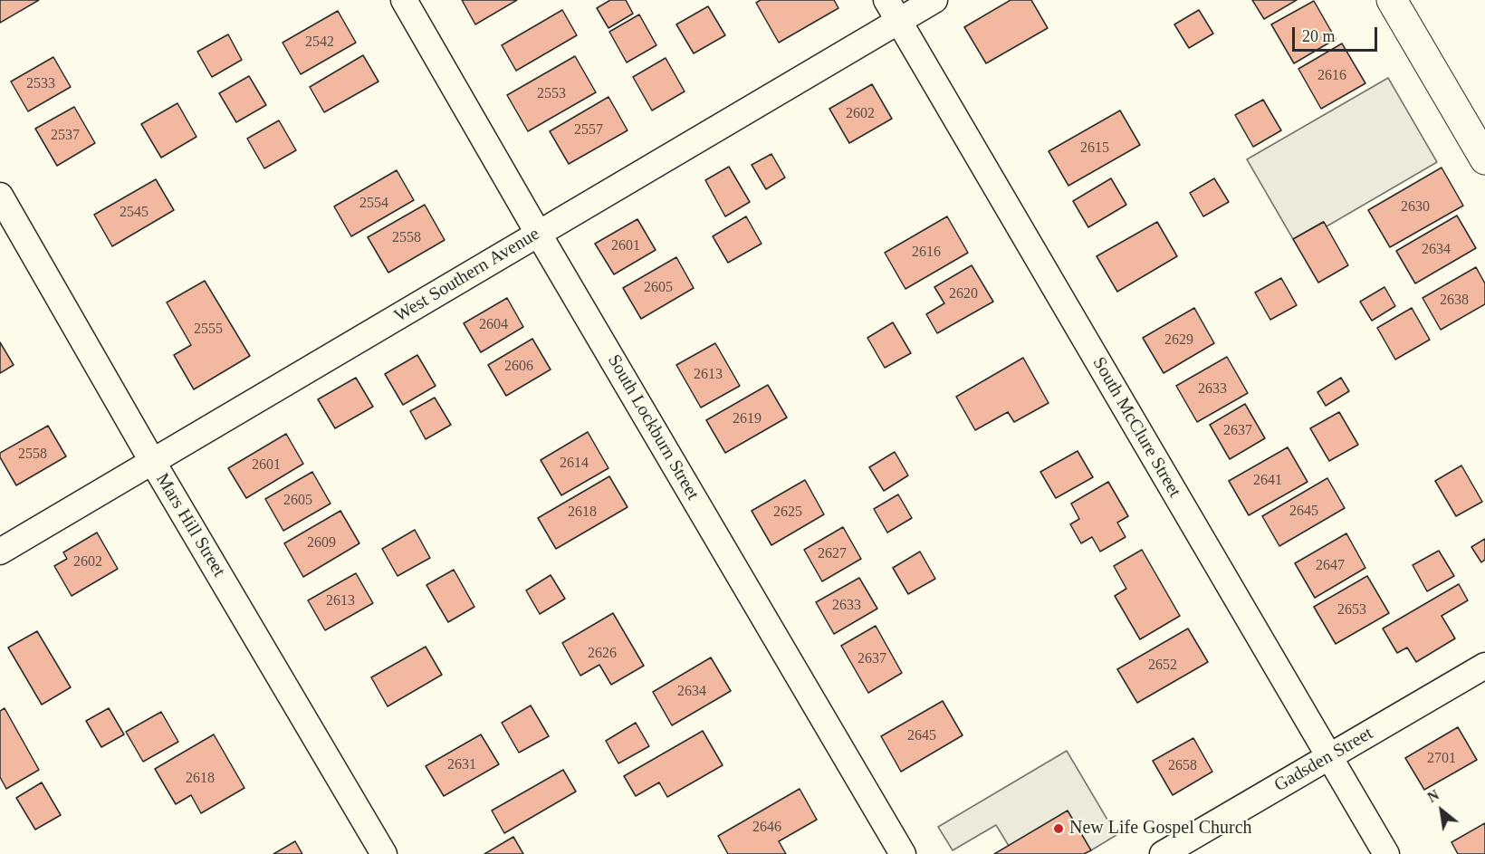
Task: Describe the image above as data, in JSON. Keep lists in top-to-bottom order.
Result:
{
  "streets": {
    "street": [
      "West Southern Avenue",
      "South Lockburn Street",
      "South McClure Street",
      "Mars Hill Street",
      "Gadsden Street"
    ]
  },
  "crossings": [
    ["West Southern Avenue", "South Lockburn Street"],
    ["West Southern Avenue", "South McClure Street"],
    ["West Southern Avenue", "Mars Hill Street"],
    ["South McClure Street", "Gadsden Street"]
  ],
  "places": ["New Life Gospel Church"],
  "house_numbers": [
    "2542",
    "2616",
    "2533",
    "2553",
    "2602",
    "2557",
    "2537",
    "2615",
    "2554",
    "2630",
    "2545",
    "2558",
    "2601",
    "2634",
    "2616",
    "2605",
    "2620",
    "2638",
    "2604",
    "2555",
    "2629",
    "2606",
    "2613",
    "2633",
    "2619",
    "2637",
    "2558",
    "2614",
    "2601",
    "2641",
    "2605",
    "2645",
    "2618",
    "2625",
    "2609",
    "2627",
    "2602",
    "2647",
    "2613",
    "2633",
    "2653",
    "2626",
    "2637",
    "2652",
    "2634",
    "2645",
    "2701",
    "2631",
    "2658",
    "2618",
    "2646"
  ],
  "scale_bar": "20 m",
  "north": "top left"
}
